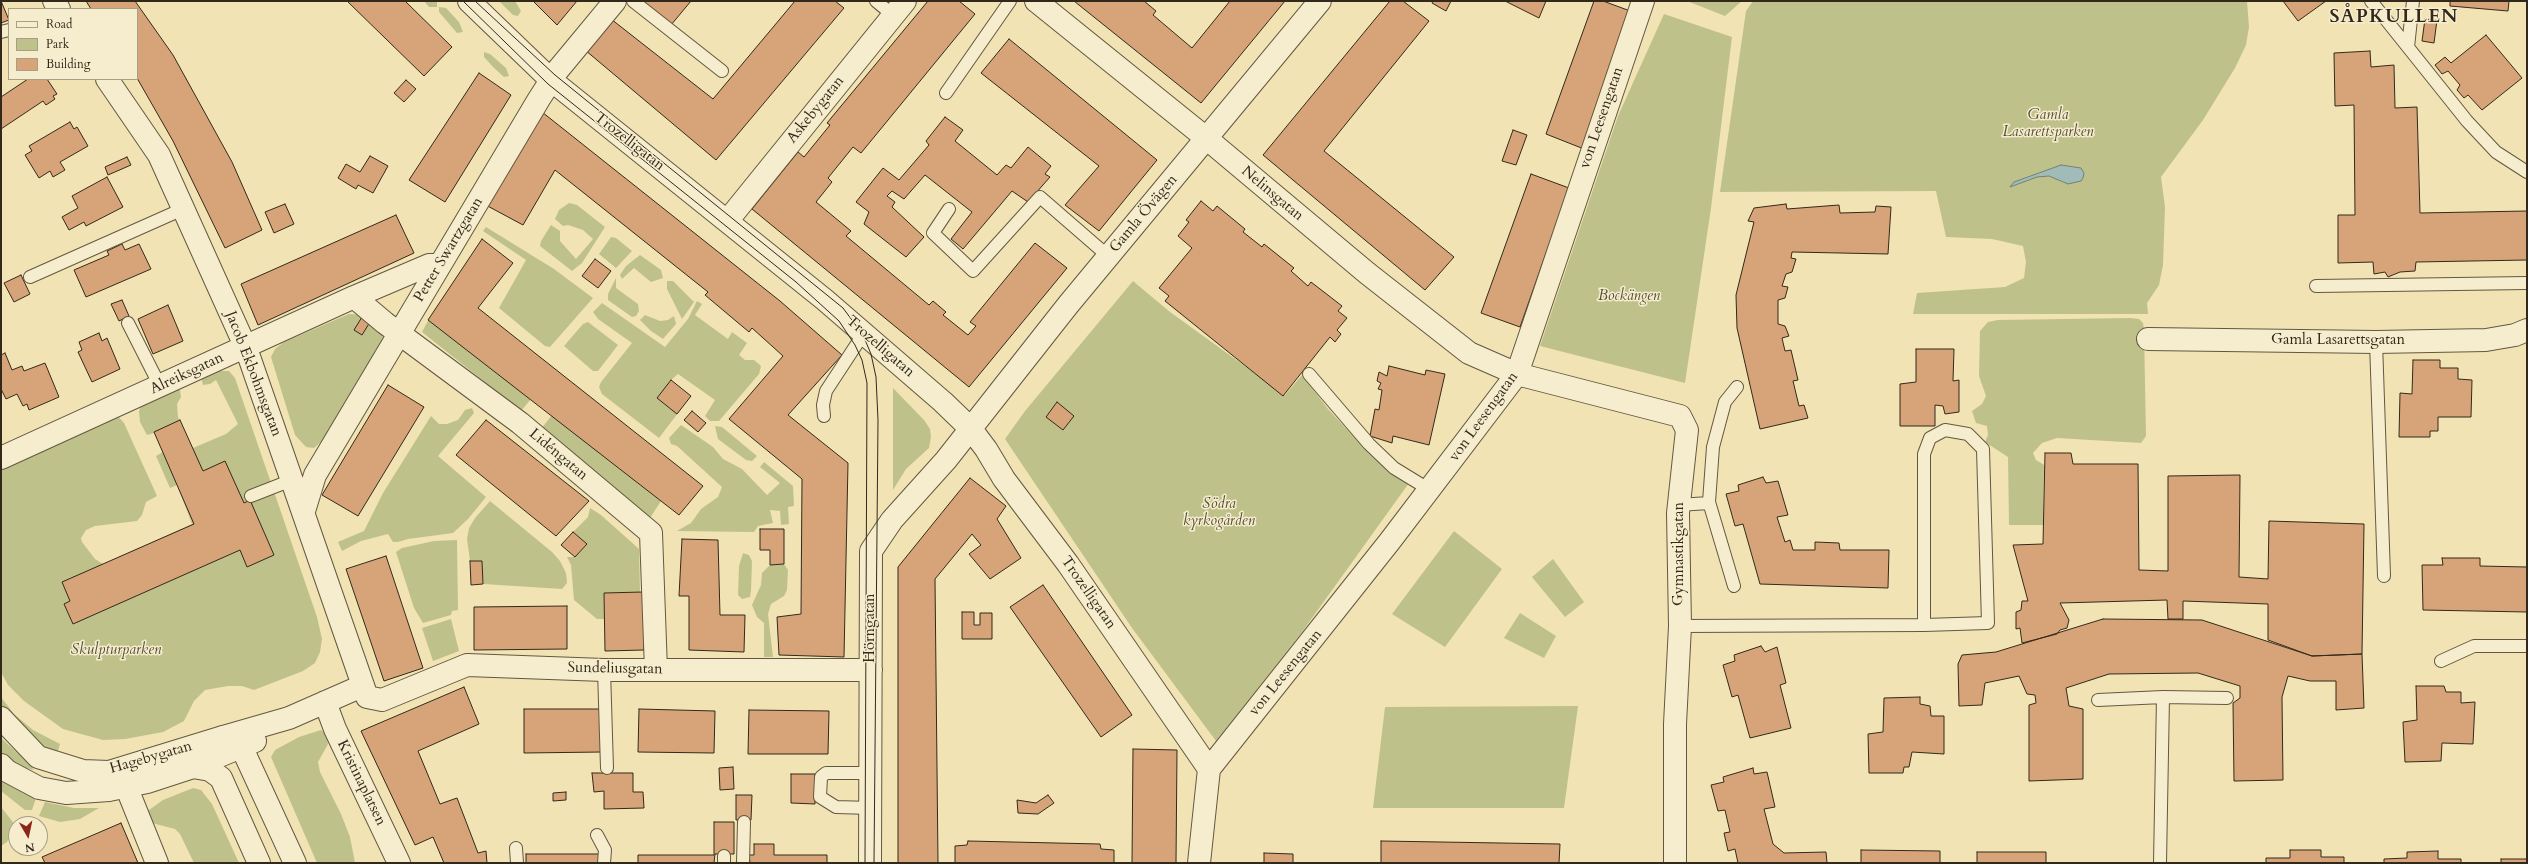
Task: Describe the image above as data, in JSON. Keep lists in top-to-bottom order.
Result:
{
  "streets": {
    "street": [
      "Askebygatan",
      "von Leesengatan",
      "Trozelligatan",
      "Nelinsgatan",
      "Gamla Övägen",
      "Petter Swartzgatan",
      "Gamla Lasarettsgatan",
      "Alreiksgatan",
      "Jacob Ekbohmsgatan",
      "Lidéngatan",
      "Gymnastikgatan",
      "Hörngatan",
      "Sundeliusgatan",
      "Hagebygatan",
      "Kristinaplatsen"
    ]
  },
  "crossings": [
    ["Askebygatan", "Trozelligatan"],
    ["von Leesengatan", "Trozelligatan"],
    ["von Leesengatan", "Nelinsgatan"],
    ["von Leesengatan", "Gymnastikgatan"],
    ["Trozelligatan", "Gamla Övägen"],
    ["Trozelligatan", "Petter Swartzgatan"],
    ["Trozelligatan", "Hörngatan"],
    ["Nelinsgatan", "Gamla Övägen"],
    ["Nelinsgatan", "Gymnastikgatan"],
    ["Gamla Övägen", "Hörngatan"],
    ["Petter Swartzgatan", "Alreiksgatan"],
    ["Petter Swartzgatan", "Jacob Ekbohmsgatan"],
    ["Petter Swartzgatan", "Lidéngatan"],
    ["Alreiksgatan", "Jacob Ekbohmsgatan"],
    ["Alreiksgatan", "Lidéngatan"],
    ["Jacob Ekbohmsgatan", "Sundeliusgatan"],
    ["Lidéngatan", "Sundeliusgatan"],
    ["Hörngatan", "Sundeliusgatan"]
  ],
  "districts": ["SÅPKULLEN"],
  "parks": [
    "Gamla Lasarettsparken",
    "Bockängen",
    "Södra kyrkogården",
    "Skulpturparken"
  ],
  "legend": ["Road", "Park", "Building"],
  "north": "bottom"
}
